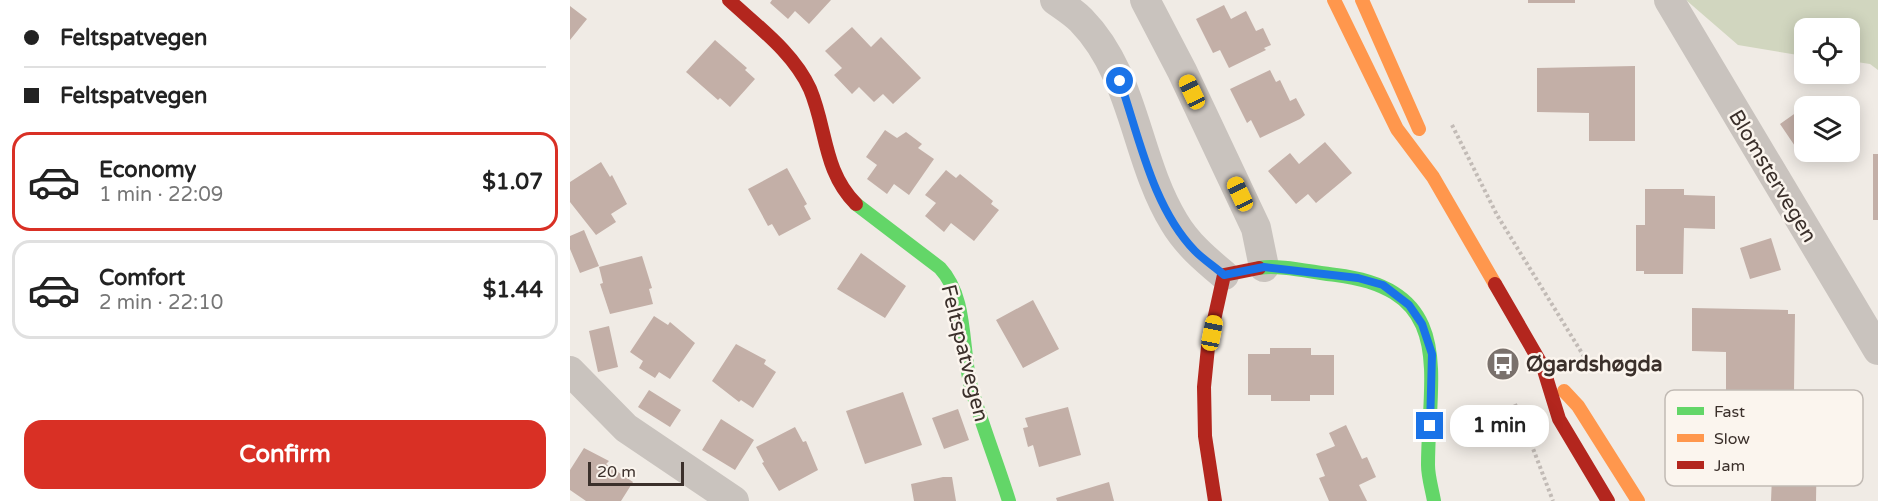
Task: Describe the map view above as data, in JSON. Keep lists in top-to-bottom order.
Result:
{
  "streets": {
    "street": ["Blomstervegen", "Feltspatvegen"]
  },
  "places": {
    "bus stop": ["Øgardshøgda"]
  },
  "legend": ["Fast", "Slow", "Jam"],
  "scale_bar": "20 m",
  "page": {
    "banner": ["Feltspatvegen", "Feltspatvegen"],
    "list": [
      {
        "name": "Economy",
        "note": "1 min · 22:09",
        "value": "$1.07"
      },
      {
        "name": "Comfort",
        "note": "2 min · 22:10",
        "value": "$1.44"
      }
    ],
    "bubble": "1 min",
    "buttons": "Confirm",
    "scale": "20 m"
  }
}
